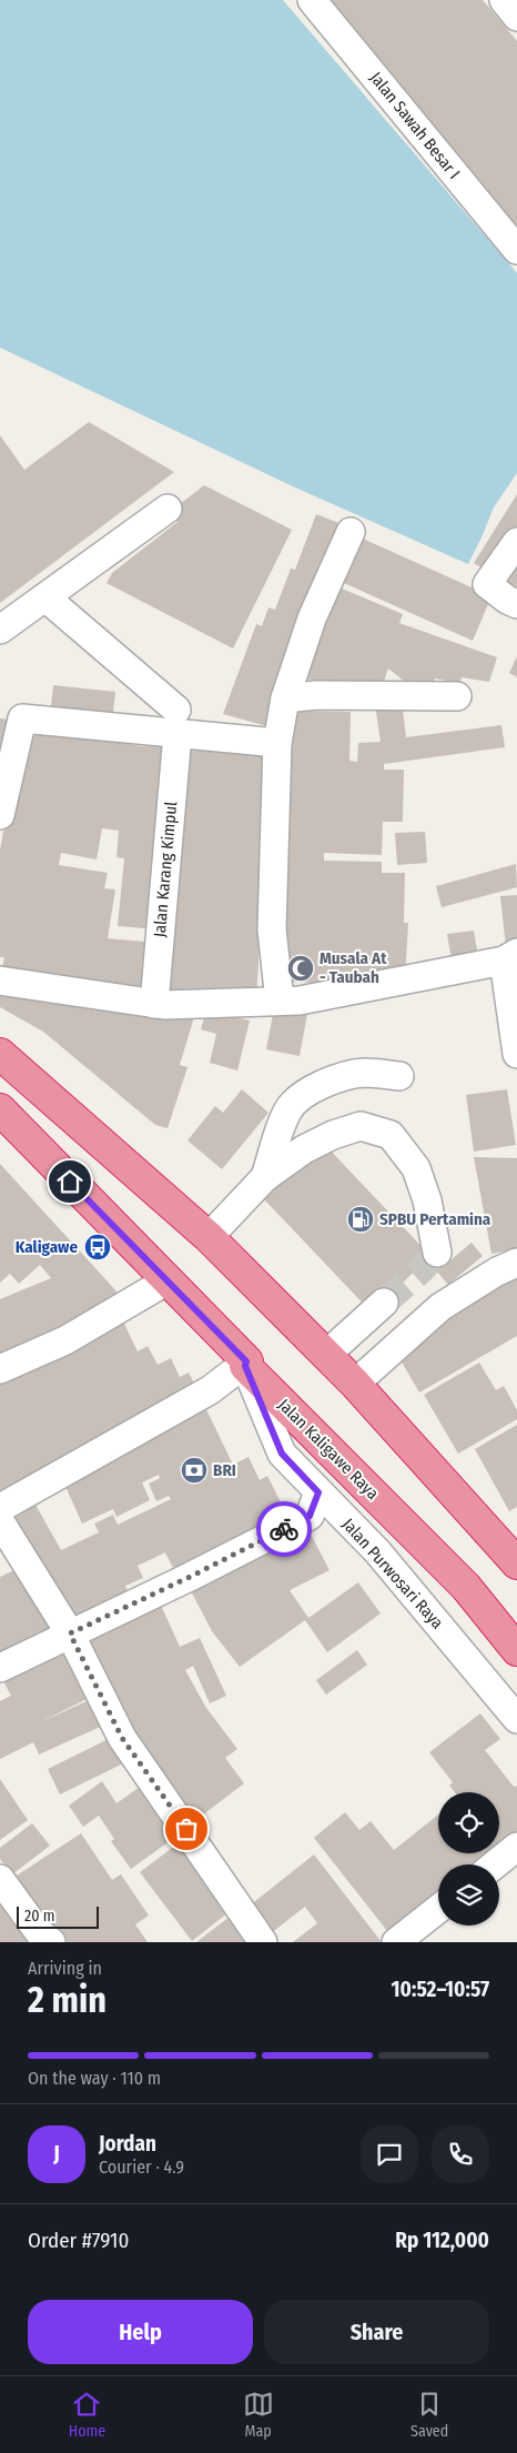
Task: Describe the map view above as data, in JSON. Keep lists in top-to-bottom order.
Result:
{
  "streets": {
    "highway": ["Jalan Kaligawe Raya"],
    "street": ["Jalan Sawah Besar I", "Jalan Karang Kimpul", "Jalan Purwosari Raya"]
  },
  "crossings": [
    ["Jalan Kaligawe Raya", "Jalan Purwosari Raya"]
  ],
  "places": {
    "mosque": ["Musala At - Taubah"],
    "fuel station": ["SPBU Pertamina"],
    "bus stop": ["Kaligawe"],
    "bank": ["BRI"]
  },
  "scale_bar": "20 m",
  "page": {
    "scale": "20 m",
    "heading": ["2 min", "Arriving in", "10:52–10:57"],
    "panel": [
      "Jordan",
      "Courier · 4.9",
      "Order #7910",
      "Rp 112,000"
    ],
    "bar": "On the way · 110 m",
    "round": "J",
    "buttons": ["Help", "Share"],
    "tabs": ["Home", "Map", "Saved"]
  }
}
